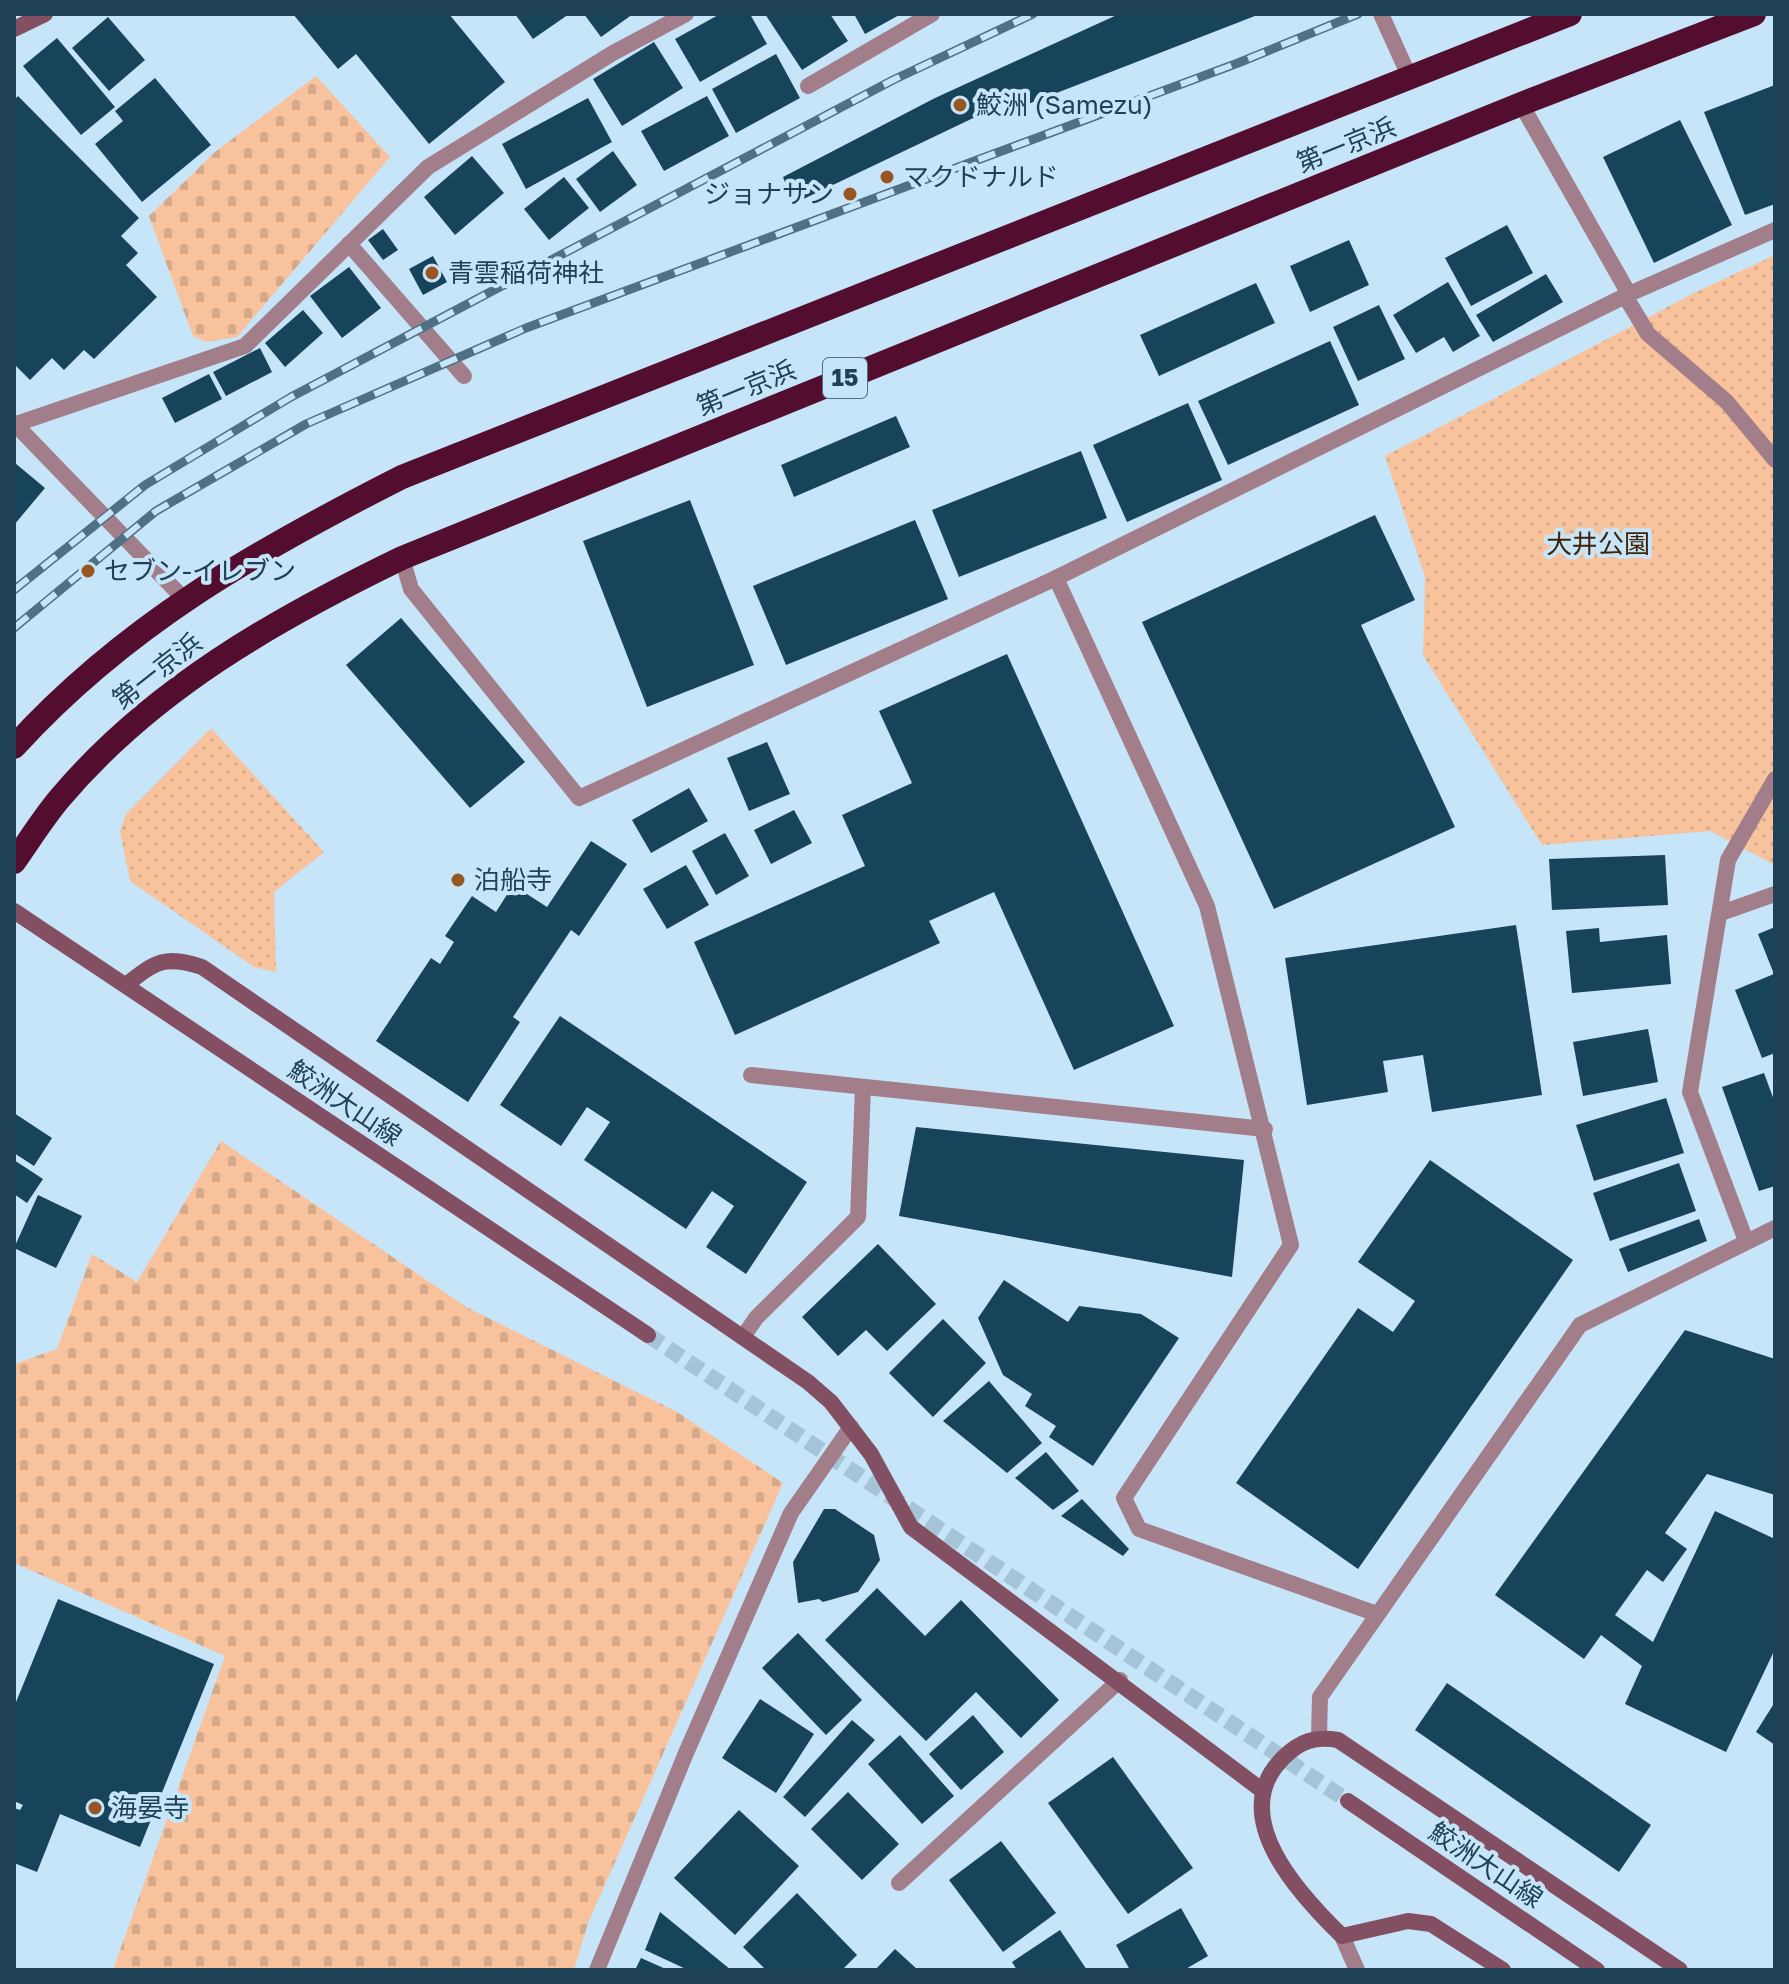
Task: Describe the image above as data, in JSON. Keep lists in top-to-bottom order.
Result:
{
  "streets": {
    "highway": ["第一京浜", "15"],
    "street": ["鮫洲大山線"]
  },
  "parks": ["大井公園"],
  "places": [
    "鮫洲 (Samezu)",
    "マクドナルド",
    "ジョナサン",
    "青雲稲荷神社",
    "セブン-イレブン",
    "泊船寺",
    "海晏寺"
  ]
}
